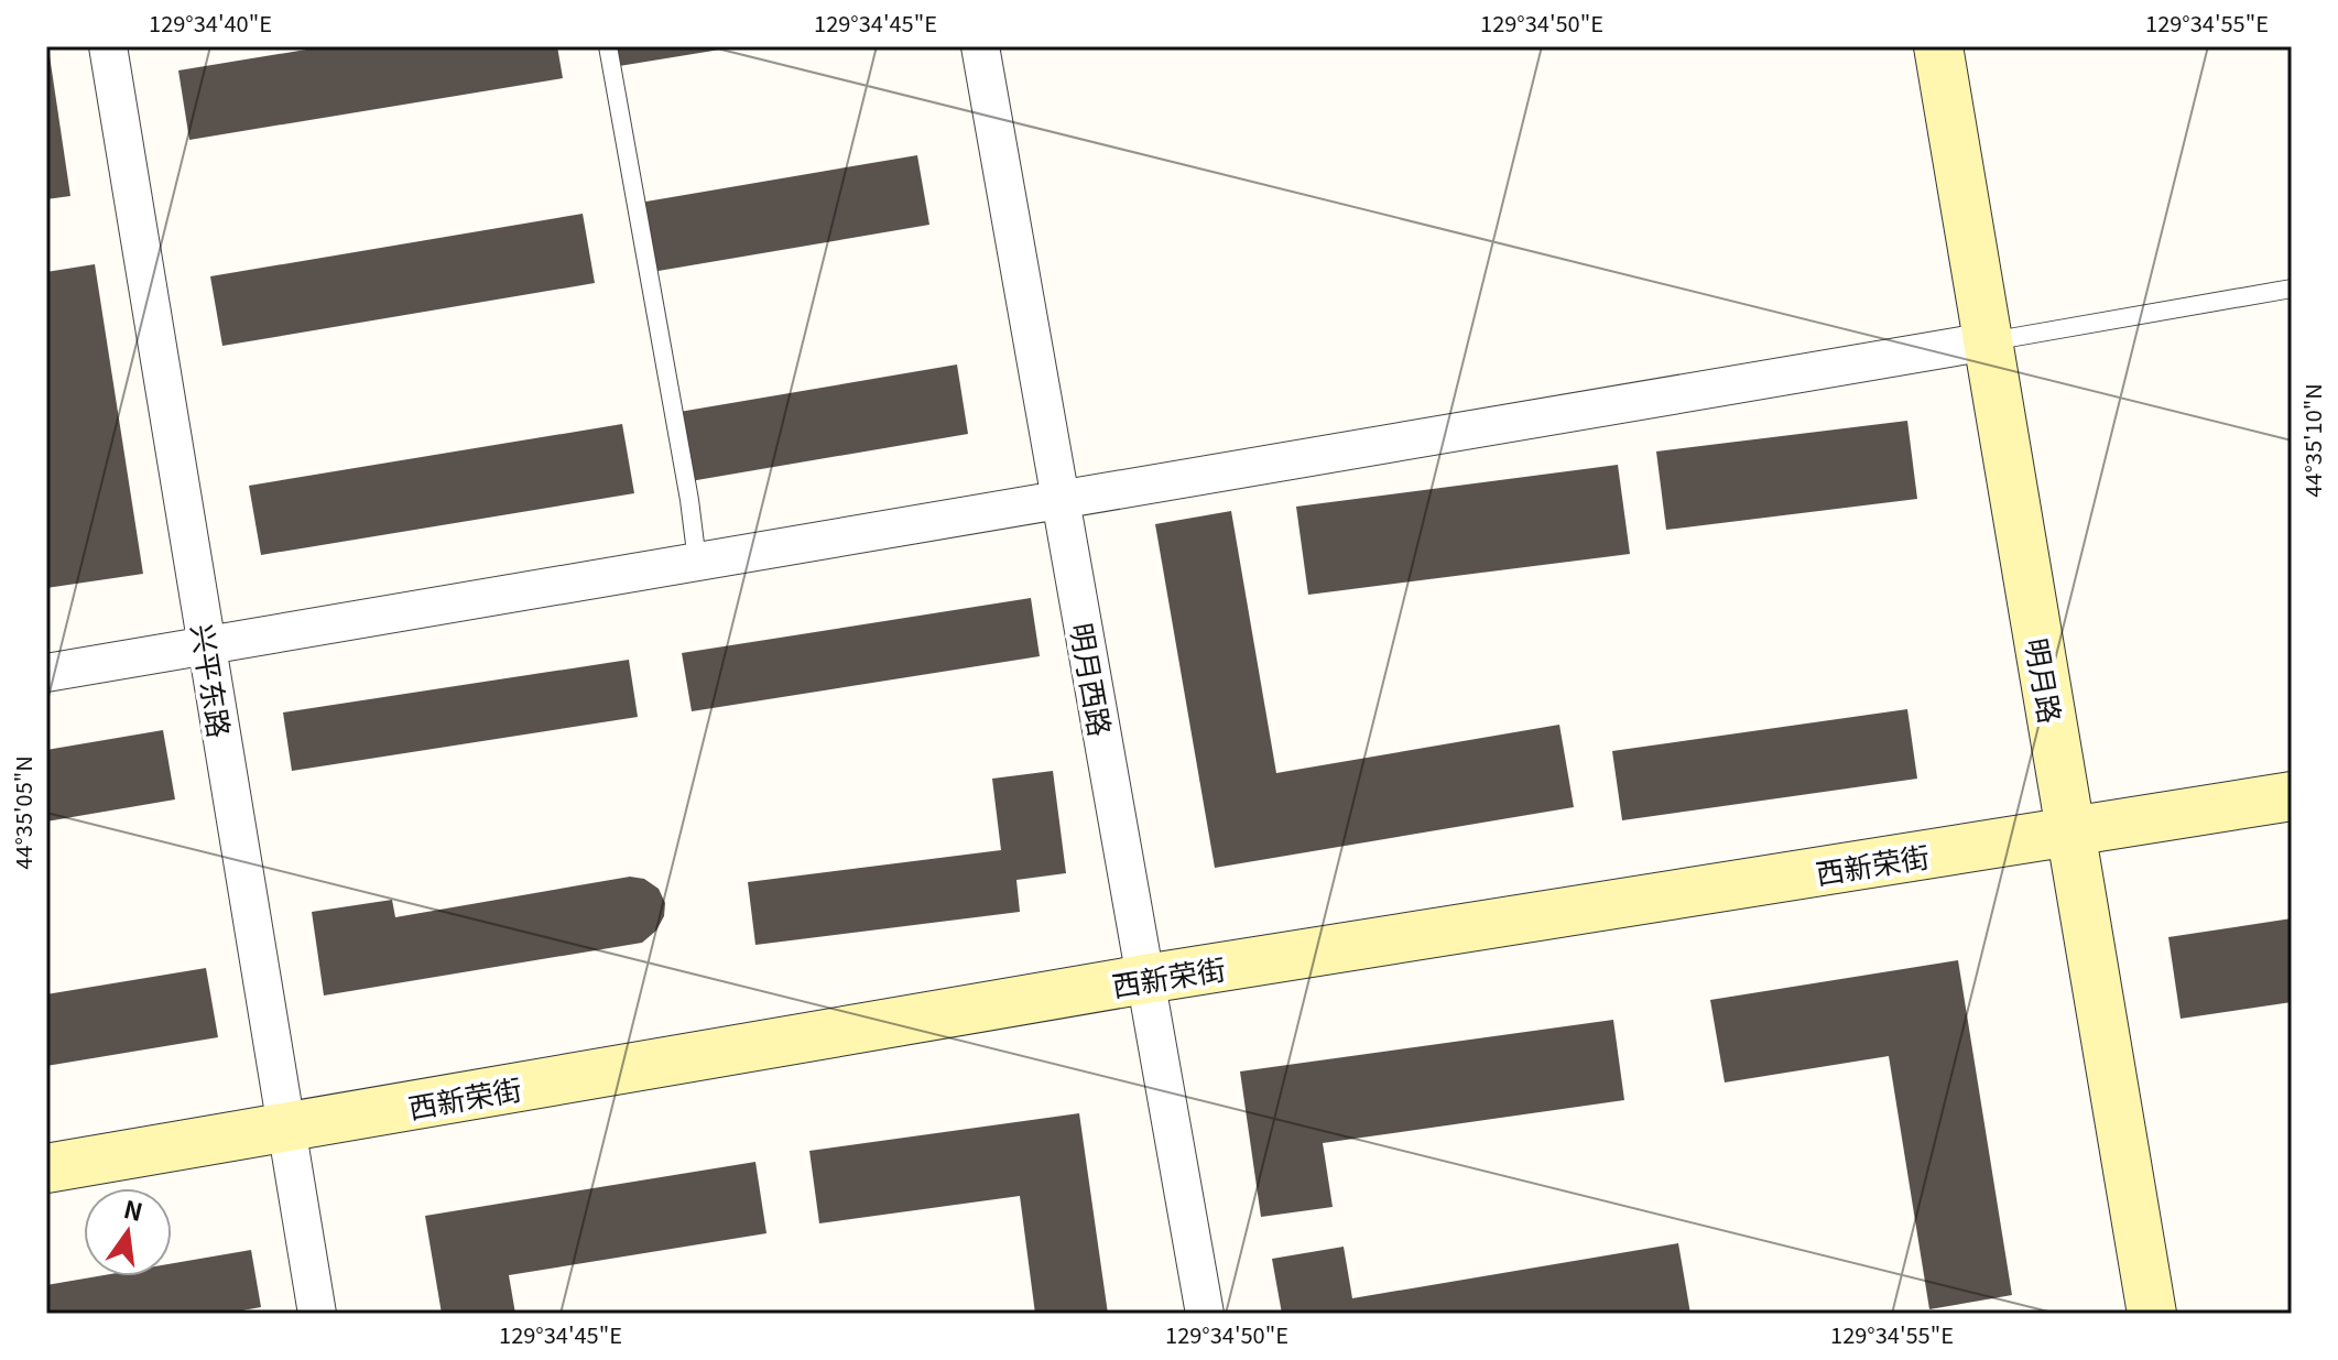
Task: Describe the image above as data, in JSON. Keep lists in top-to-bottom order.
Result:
{
  "streets": {
    "street": [
      "明月西路",
      "兴平东路",
      "明月路",
      "西新荣街"
    ]
  },
  "crossings": [
    ["明月西路", "西新荣街"],
    ["兴平东路", "西新荣街"],
    ["明月路", "西新荣街"]
  ],
  "north": "top",
  "coordinates": [
    "129°34'40\"E",
    "129°34'45\"E",
    "129°34'50\"E",
    "129°34'55\"E",
    "44°35'10\"N",
    "44°35'05\"N"
  ]
}
